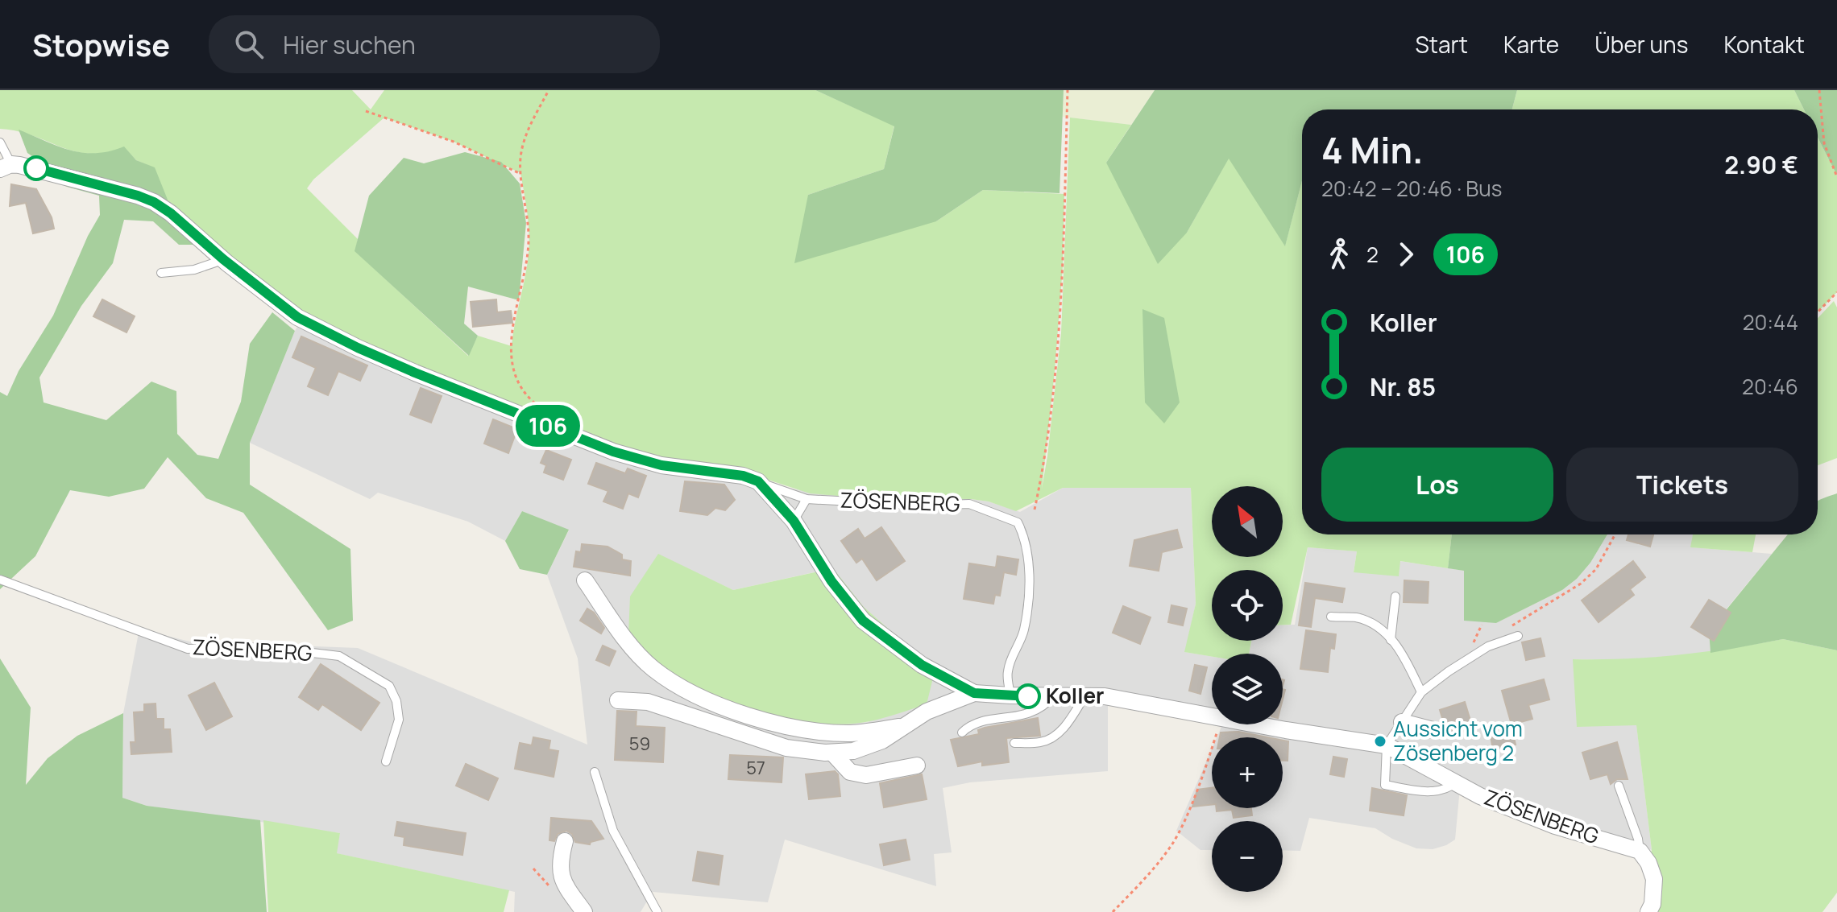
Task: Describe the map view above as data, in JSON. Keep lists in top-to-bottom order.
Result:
{
  "streets": {
    "street": ["ZÖSENBERG"]
  },
  "places": ["Koller", "Aussicht vom Zösenberg 2"],
  "lines": ["bus line 106"],
  "house_numbers": ["59", "57"],
  "north": "top left",
  "page": {
    "header": "Stopwise",
    "search": "Hier suchen",
    "nav": [
      "Start",
      "Karte",
      "Über uns",
      "Kontakt"
    ],
    "on_map": "106",
    "heading": ["4 Min.", "20:42 – 20:46 · Bus", "2.90 €"],
    "legs": ["2", "106"],
    "list": [
      {
        "name": "Koller",
        "value": "20:44"
      },
      {
        "name": "Nr. 85",
        "value": "20:46"
      }
    ],
    "buttons": ["Los", "Tickets"],
    "map_buttons": ["+", "−"]
  }
}
